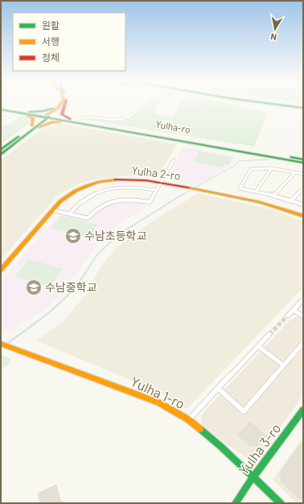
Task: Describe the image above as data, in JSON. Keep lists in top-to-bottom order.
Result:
{
  "streets": {
    "main road": [
      "Yulha-ro",
      "Yulha 2-ro",
      "Yulha 1-ro",
      "Yulha 3-ro"
    ]
  },
  "crossings": [
    ["Yulha 1-ro", "Yulha 3-ro"]
  ],
  "places": {
    "school or university": ["수남초등학교", "수남중학교"]
  },
  "legend": ["원활", "서행", "정체"],
  "north": "bottom"
}
